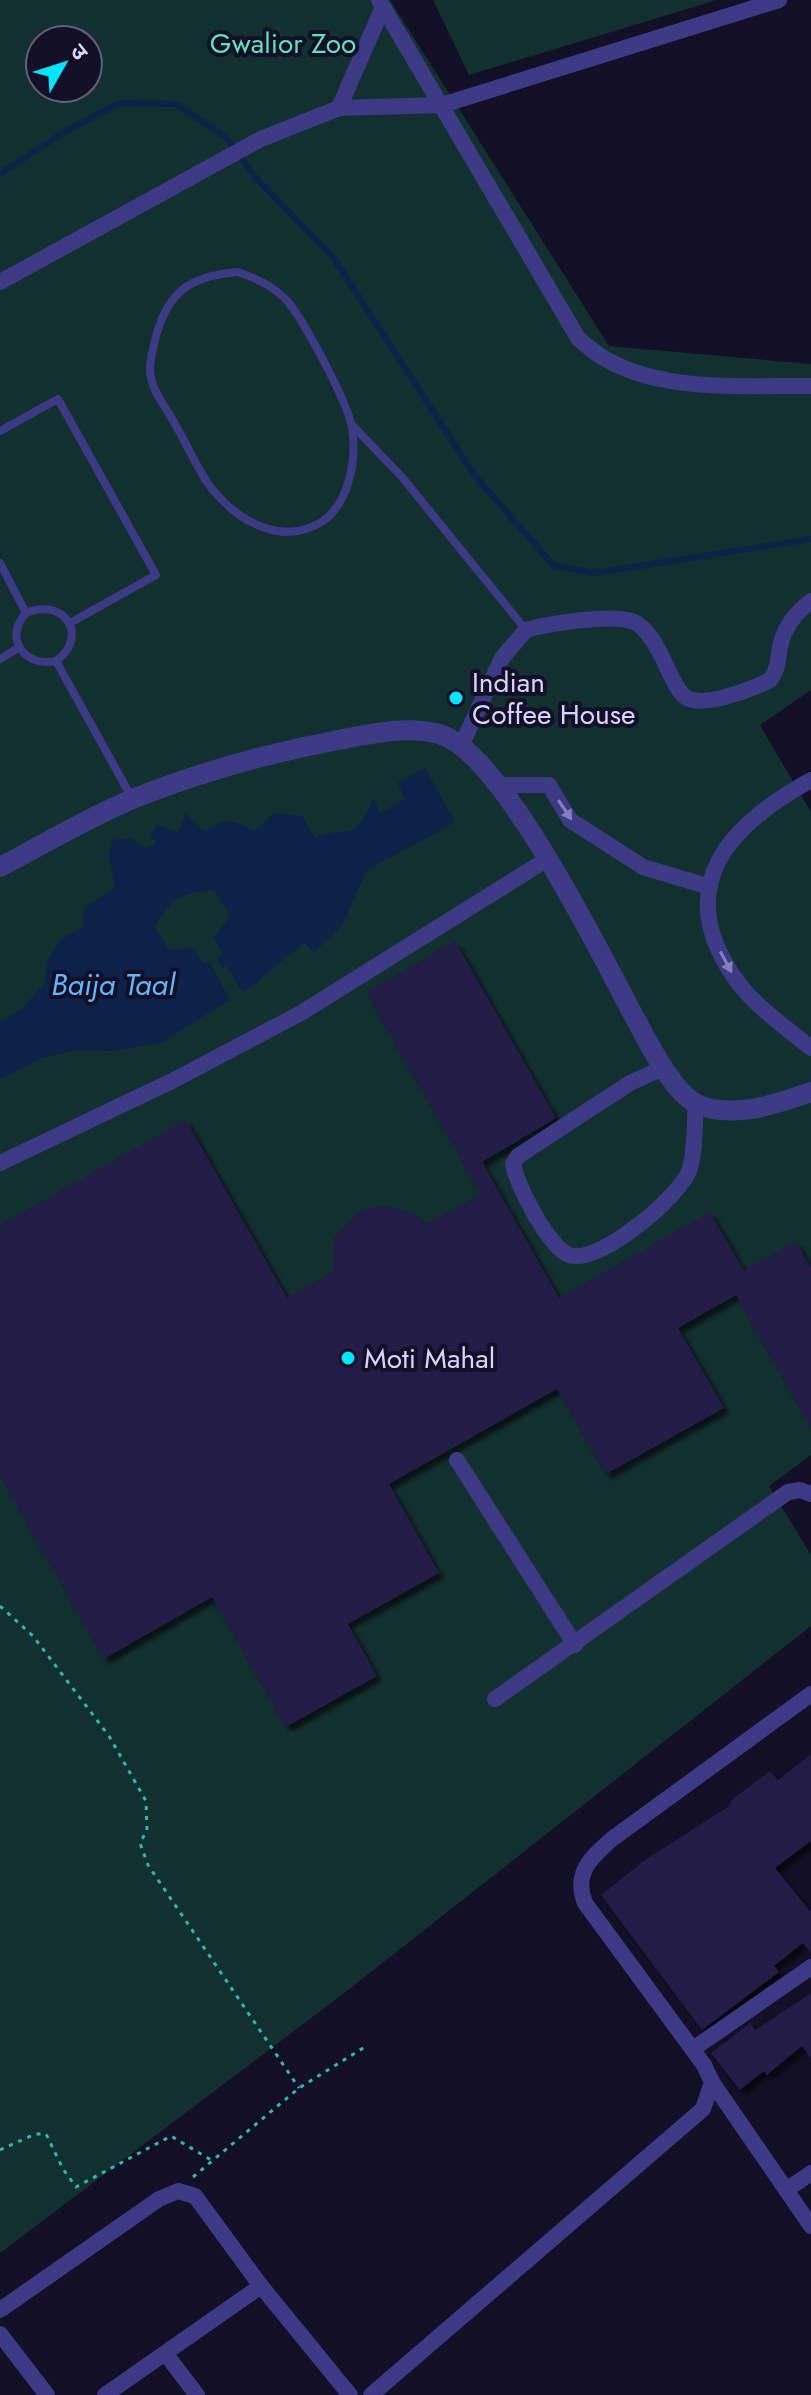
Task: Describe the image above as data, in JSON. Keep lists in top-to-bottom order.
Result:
{
  "water": ["Baija Taal"],
  "parks": ["Gwalior Zoo"],
  "places": ["Indian Coffee House", "Moti Mahal"],
  "north": "top right"
}
